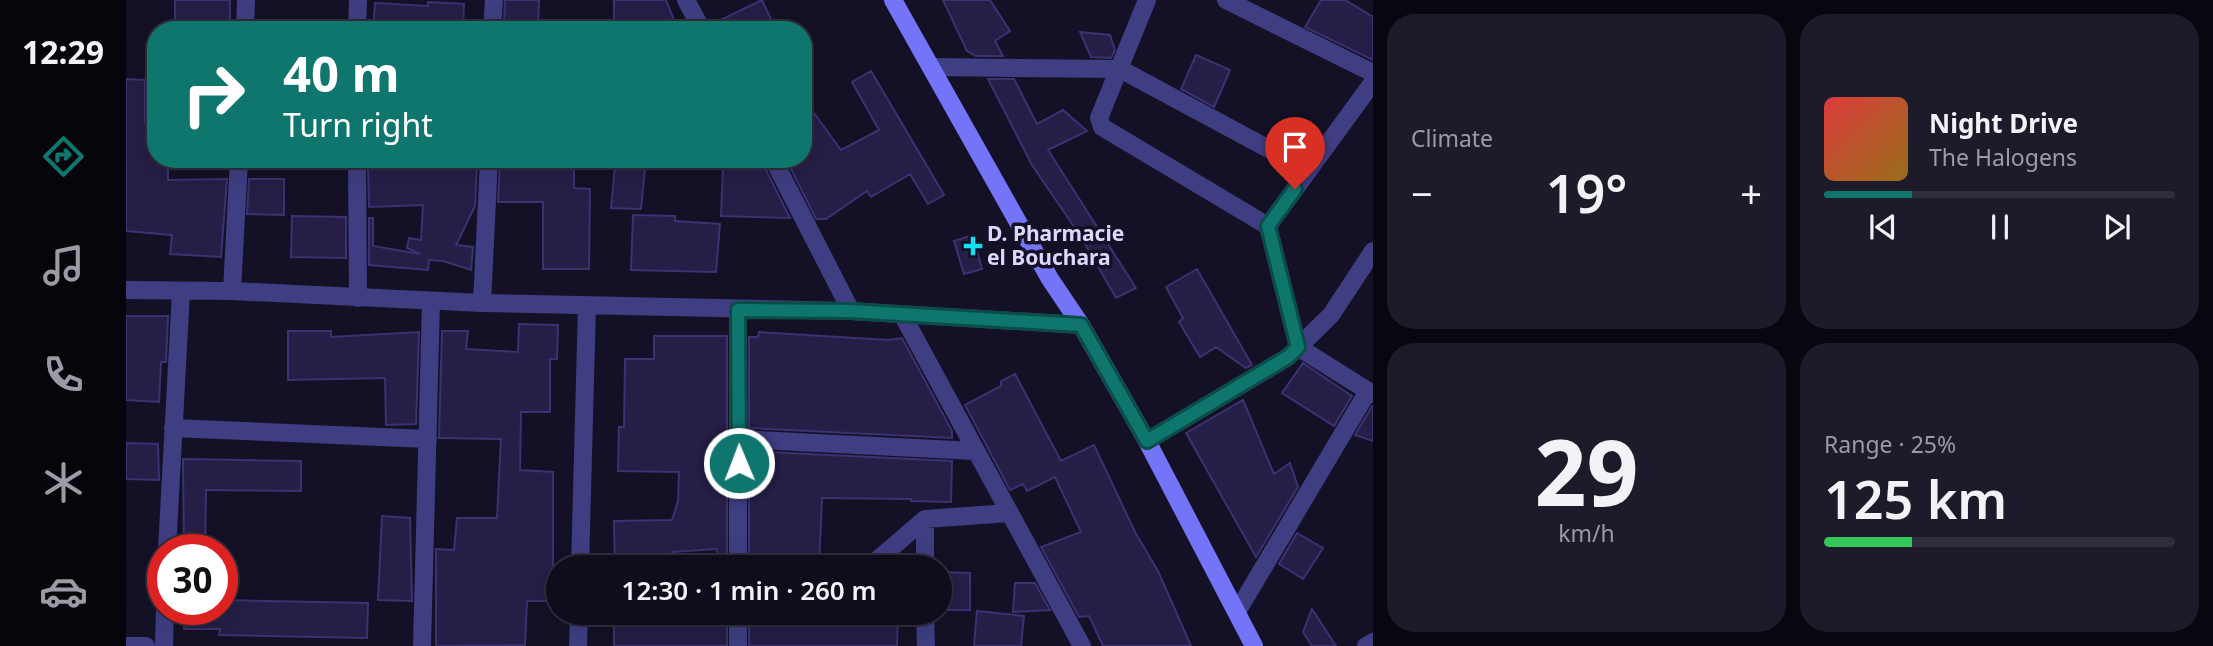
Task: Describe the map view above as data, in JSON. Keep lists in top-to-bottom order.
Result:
{
  "places": {
    "health": ["D. Pharmacie el Bouchara"]
  },
  "page": {
    "tabs": "12:29",
    "tile": [
      "Climate",
      ["29", "km/h"],
      ["Range · 25%", "125 km"]
    ],
    "turn": ["40 m", "Turn right"],
    "song": ["Night Drive", "The Halogens"],
    "heat": ["−", "19°", "+"],
    "limit": "30",
    "trip": "12:30 · 1 min · 260 m"
  }
}
